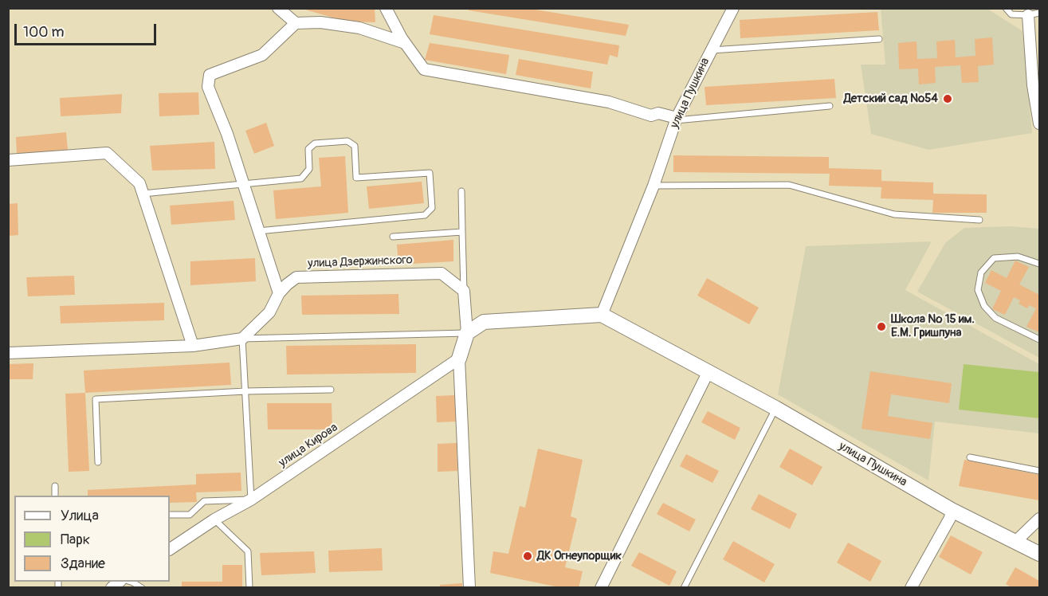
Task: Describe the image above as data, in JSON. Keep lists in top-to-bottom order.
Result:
{
  "streets": {
    "street": ["улица Пушкина", "улица Дзержинского", "улица Кирова"]
  },
  "places": ["Детский сад №54", "Школа № 15 им. Е.М. Гришпуна", "ДК Огнеупорщик"],
  "legend": ["Улица", "Парк", "Здание"],
  "scale_bar": "100 m"
}
